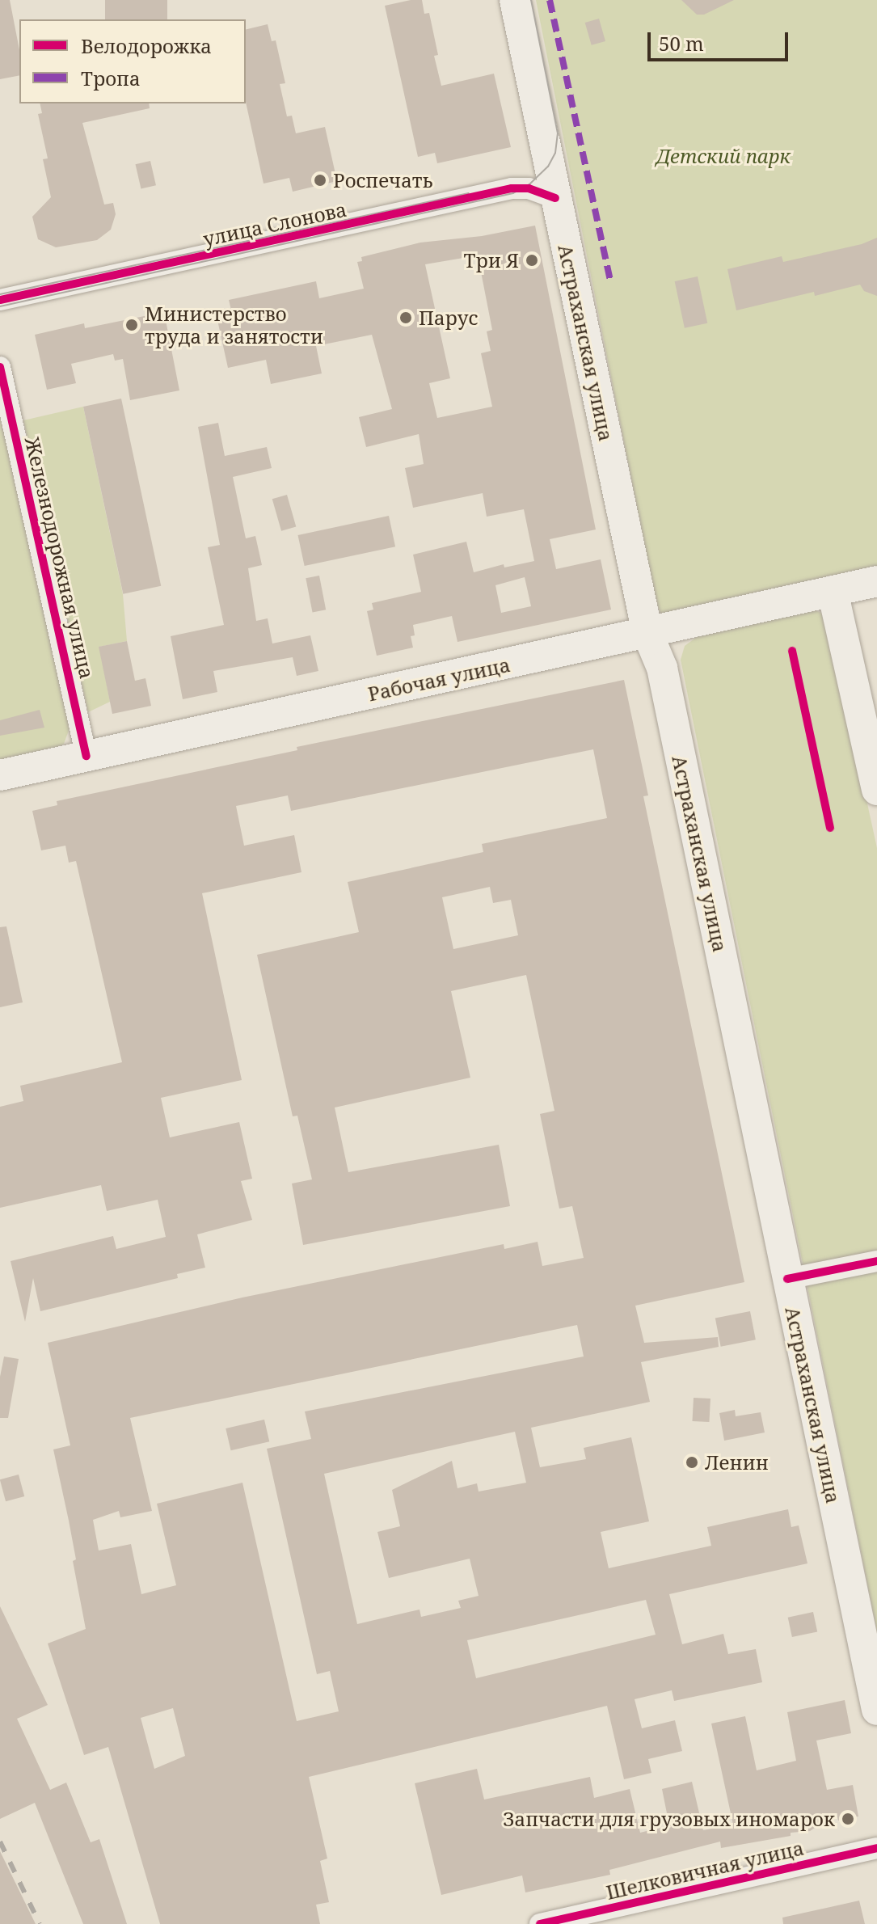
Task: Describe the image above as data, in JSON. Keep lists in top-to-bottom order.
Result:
{
  "streets": {
    "main road": ["Астраханская улица", "Рабочая улица"],
    "street": ["улица Слонова", "Железнодорожная улица", "Шелковичная улица"]
  },
  "crossings": [
    ["улица Слонова", "Астраханская улица"],
    ["Астраханская улица", "Рабочая улица"],
    ["Железнодорожная улица", "Рабочая улица"]
  ],
  "parks": ["Детский парк"],
  "places": [
    "Роспечать",
    "Три Я",
    "Парус",
    "Министерство труда и занятости",
    "Ленин",
    "Запчасти для грузовых иномарок"
  ],
  "legend": ["Велодорожка", "Тропа"],
  "scale_bar": "50 m"
}
